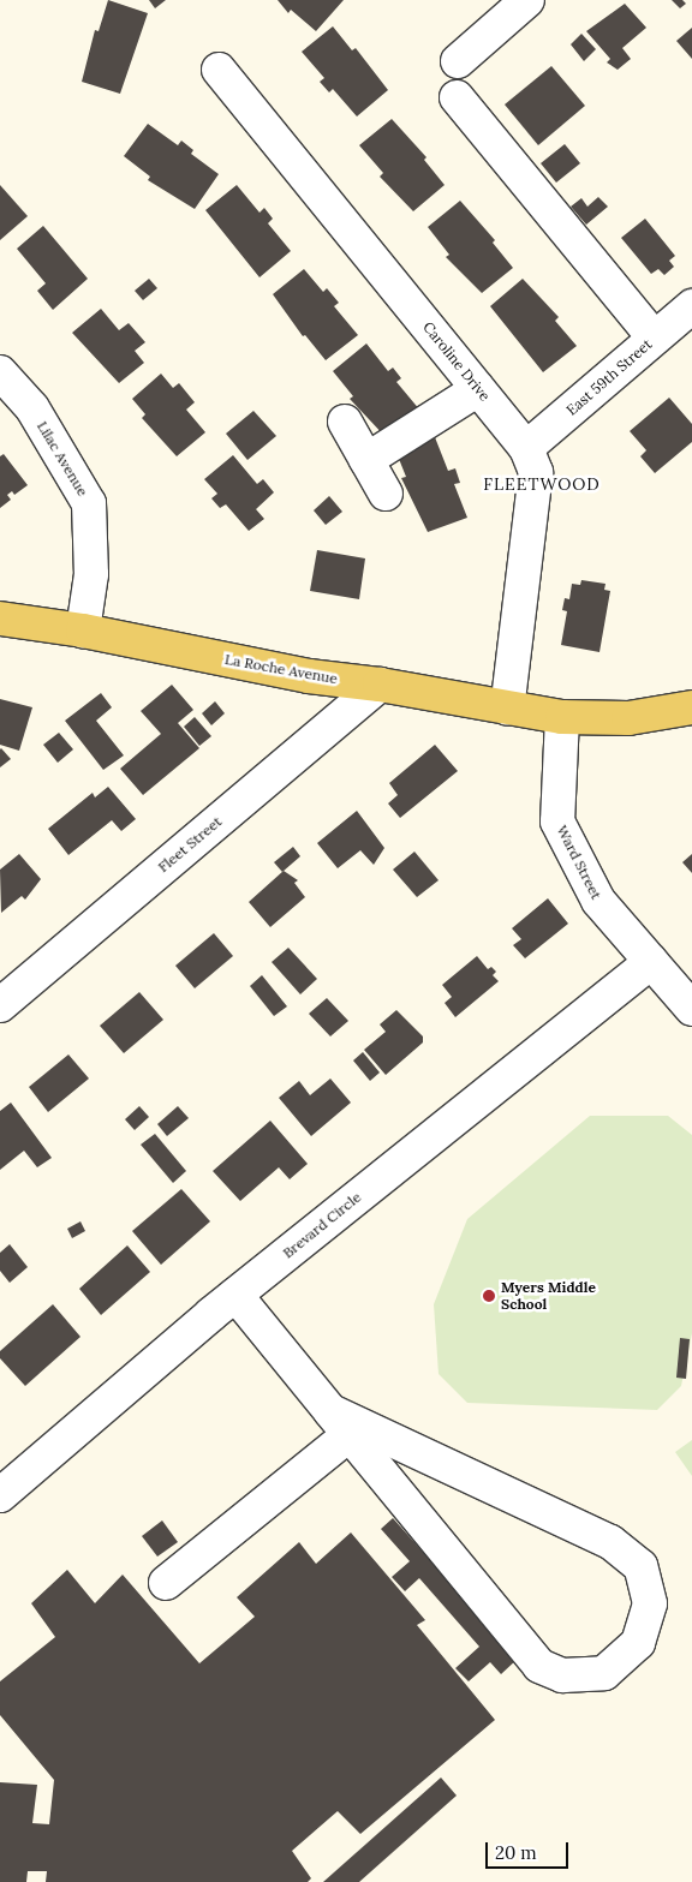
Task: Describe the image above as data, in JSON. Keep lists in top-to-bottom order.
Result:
{
  "streets": {
    "main road": ["La Roche Avenue"],
    "street": [
      "Caroline Drive",
      "East 59th Street",
      "Lilac Avenue",
      "Fleet Street",
      "Ward Street",
      "Brevard Circle"
    ]
  },
  "crossings": [
    ["Caroline Drive", "East 59th Street"],
    ["Caroline Drive", "La Roche Avenue"],
    ["Lilac Avenue", "La Roche Avenue"],
    ["La Roche Avenue", "Fleet Street"],
    ["La Roche Avenue", "Ward Street"],
    ["Ward Street", "Brevard Circle"]
  ],
  "districts": ["FLEETWOOD"],
  "places": ["Myers Middle School"],
  "scale_bar": "20 m"
}
